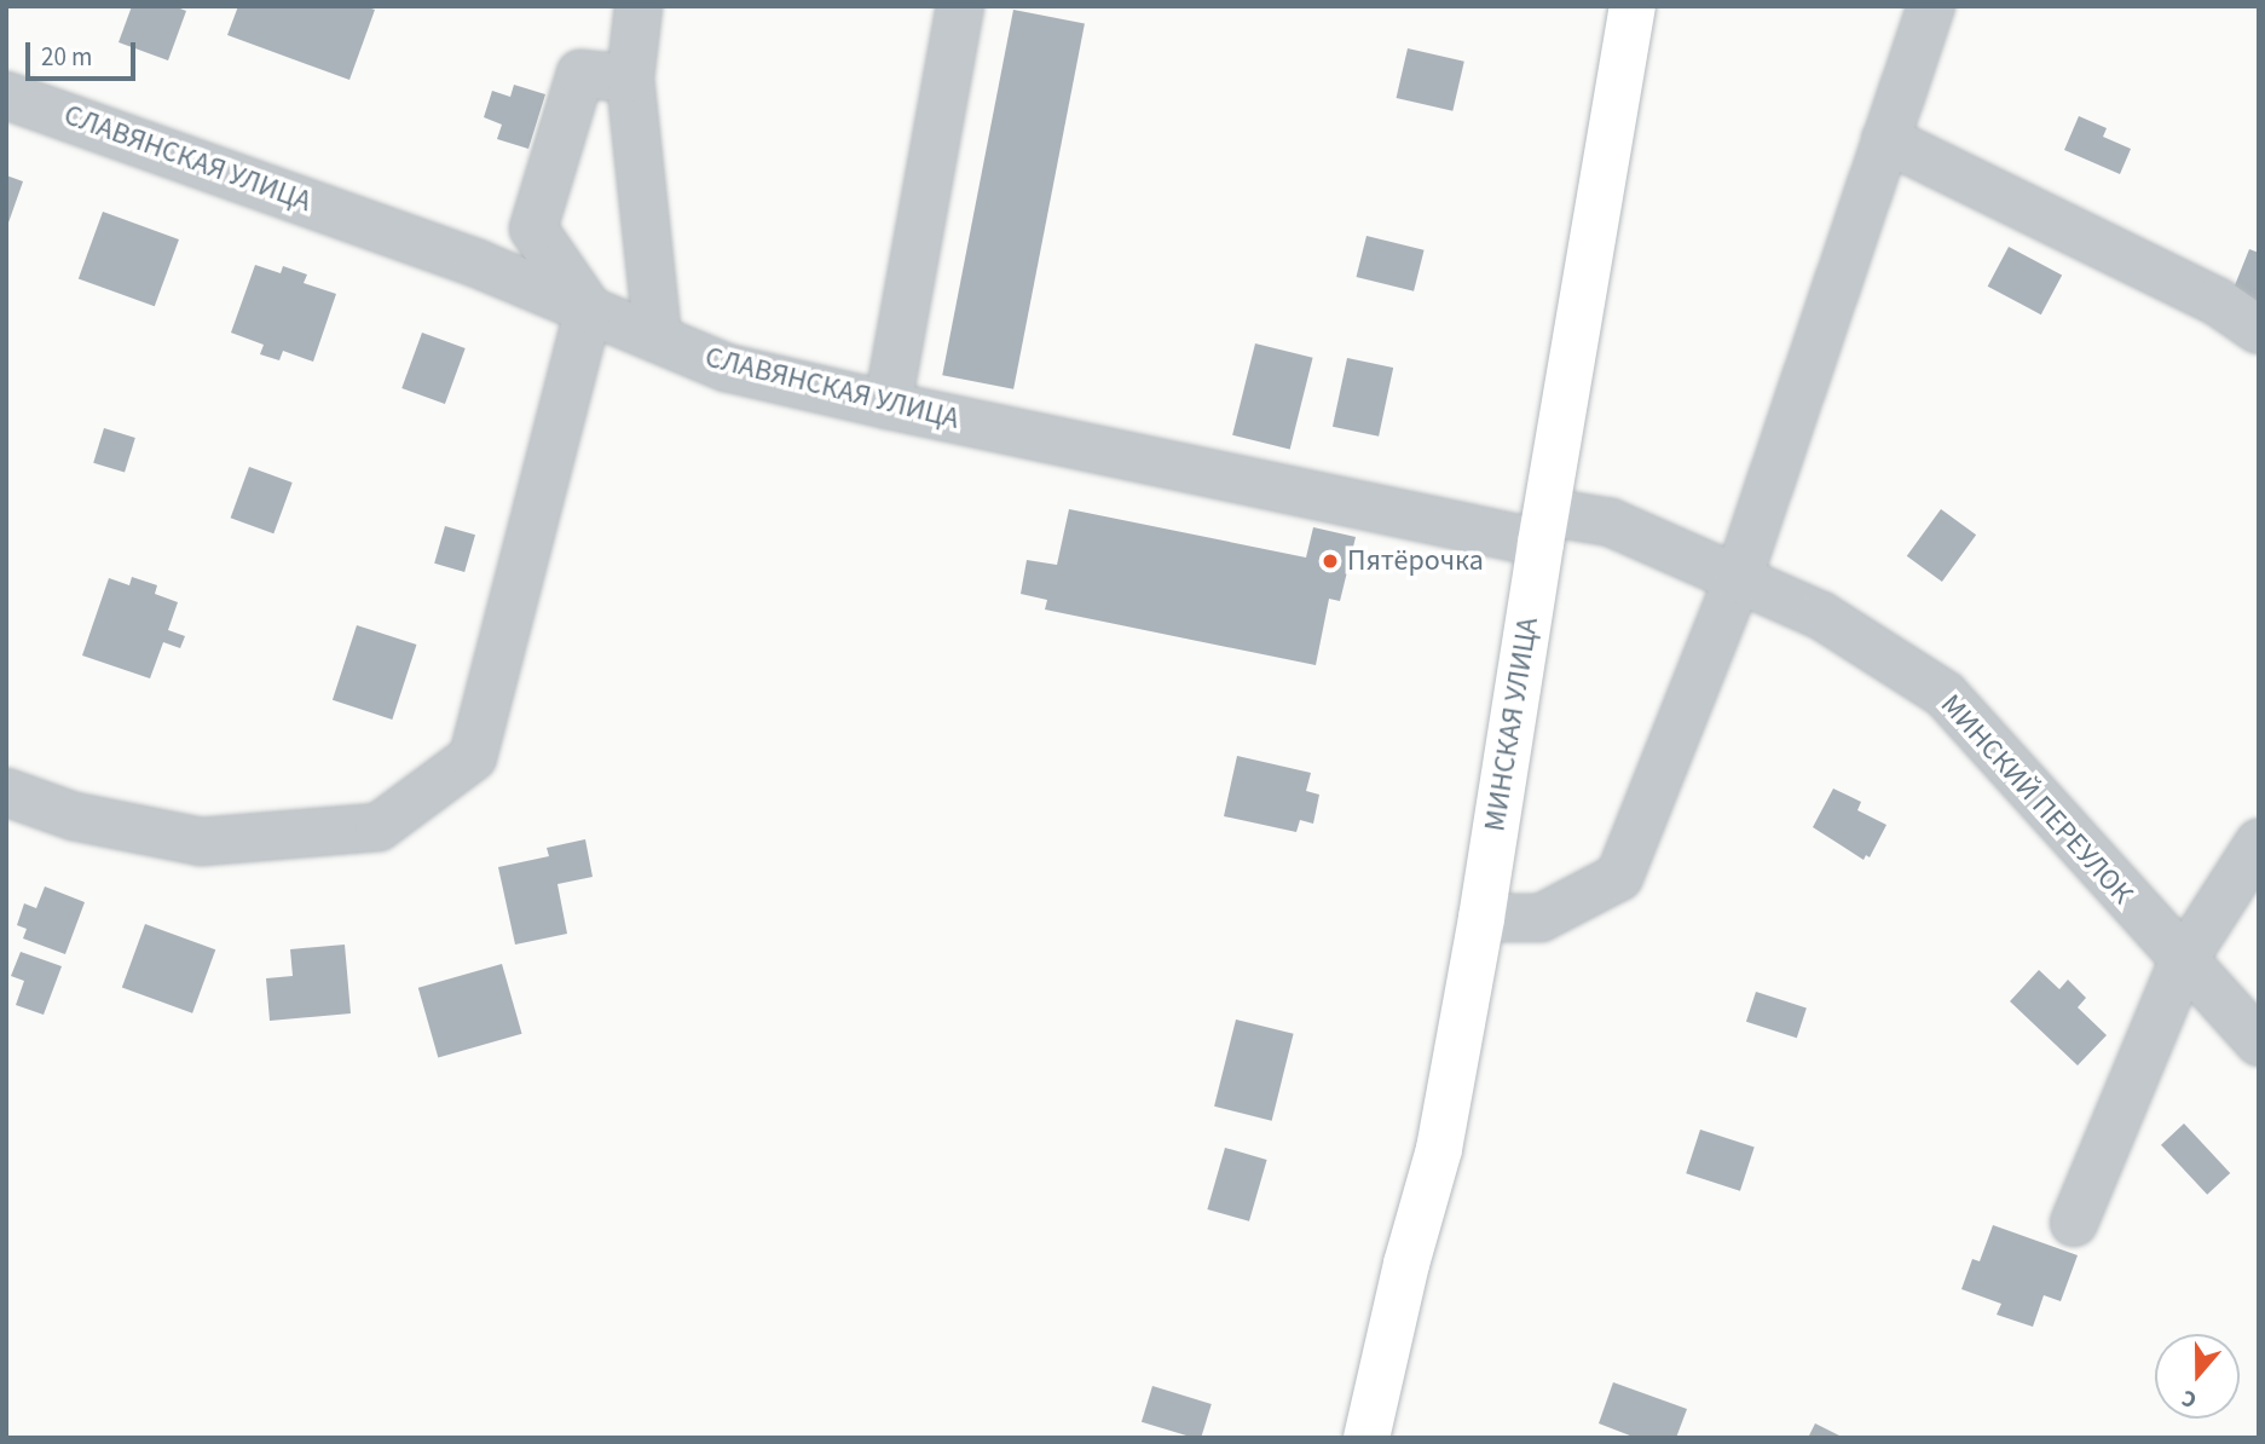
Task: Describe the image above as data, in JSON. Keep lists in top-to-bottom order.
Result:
{
  "streets": {
    "main road": ["МИНСКАЯ УЛИЦА"],
    "street": ["СЛАВЯНСКАЯ УЛИЦА", "МИНСКИЙ ПЕРЕУЛОК"]
  },
  "crossings": [
    ["СЛАВЯНСКАЯ УЛИЦА", "МИНСКАЯ УЛИЦА"],
    ["СЛАВЯНСКАЯ УЛИЦА", "МИНСКИЙ ПЕРЕУЛОК"],
    ["МИНСКАЯ УЛИЦА", "МИНСКИЙ ПЕРЕУЛОК"]
  ],
  "places": ["Пятёрочка"],
  "scale_bar": "20 m",
  "north": "bottom"
}
